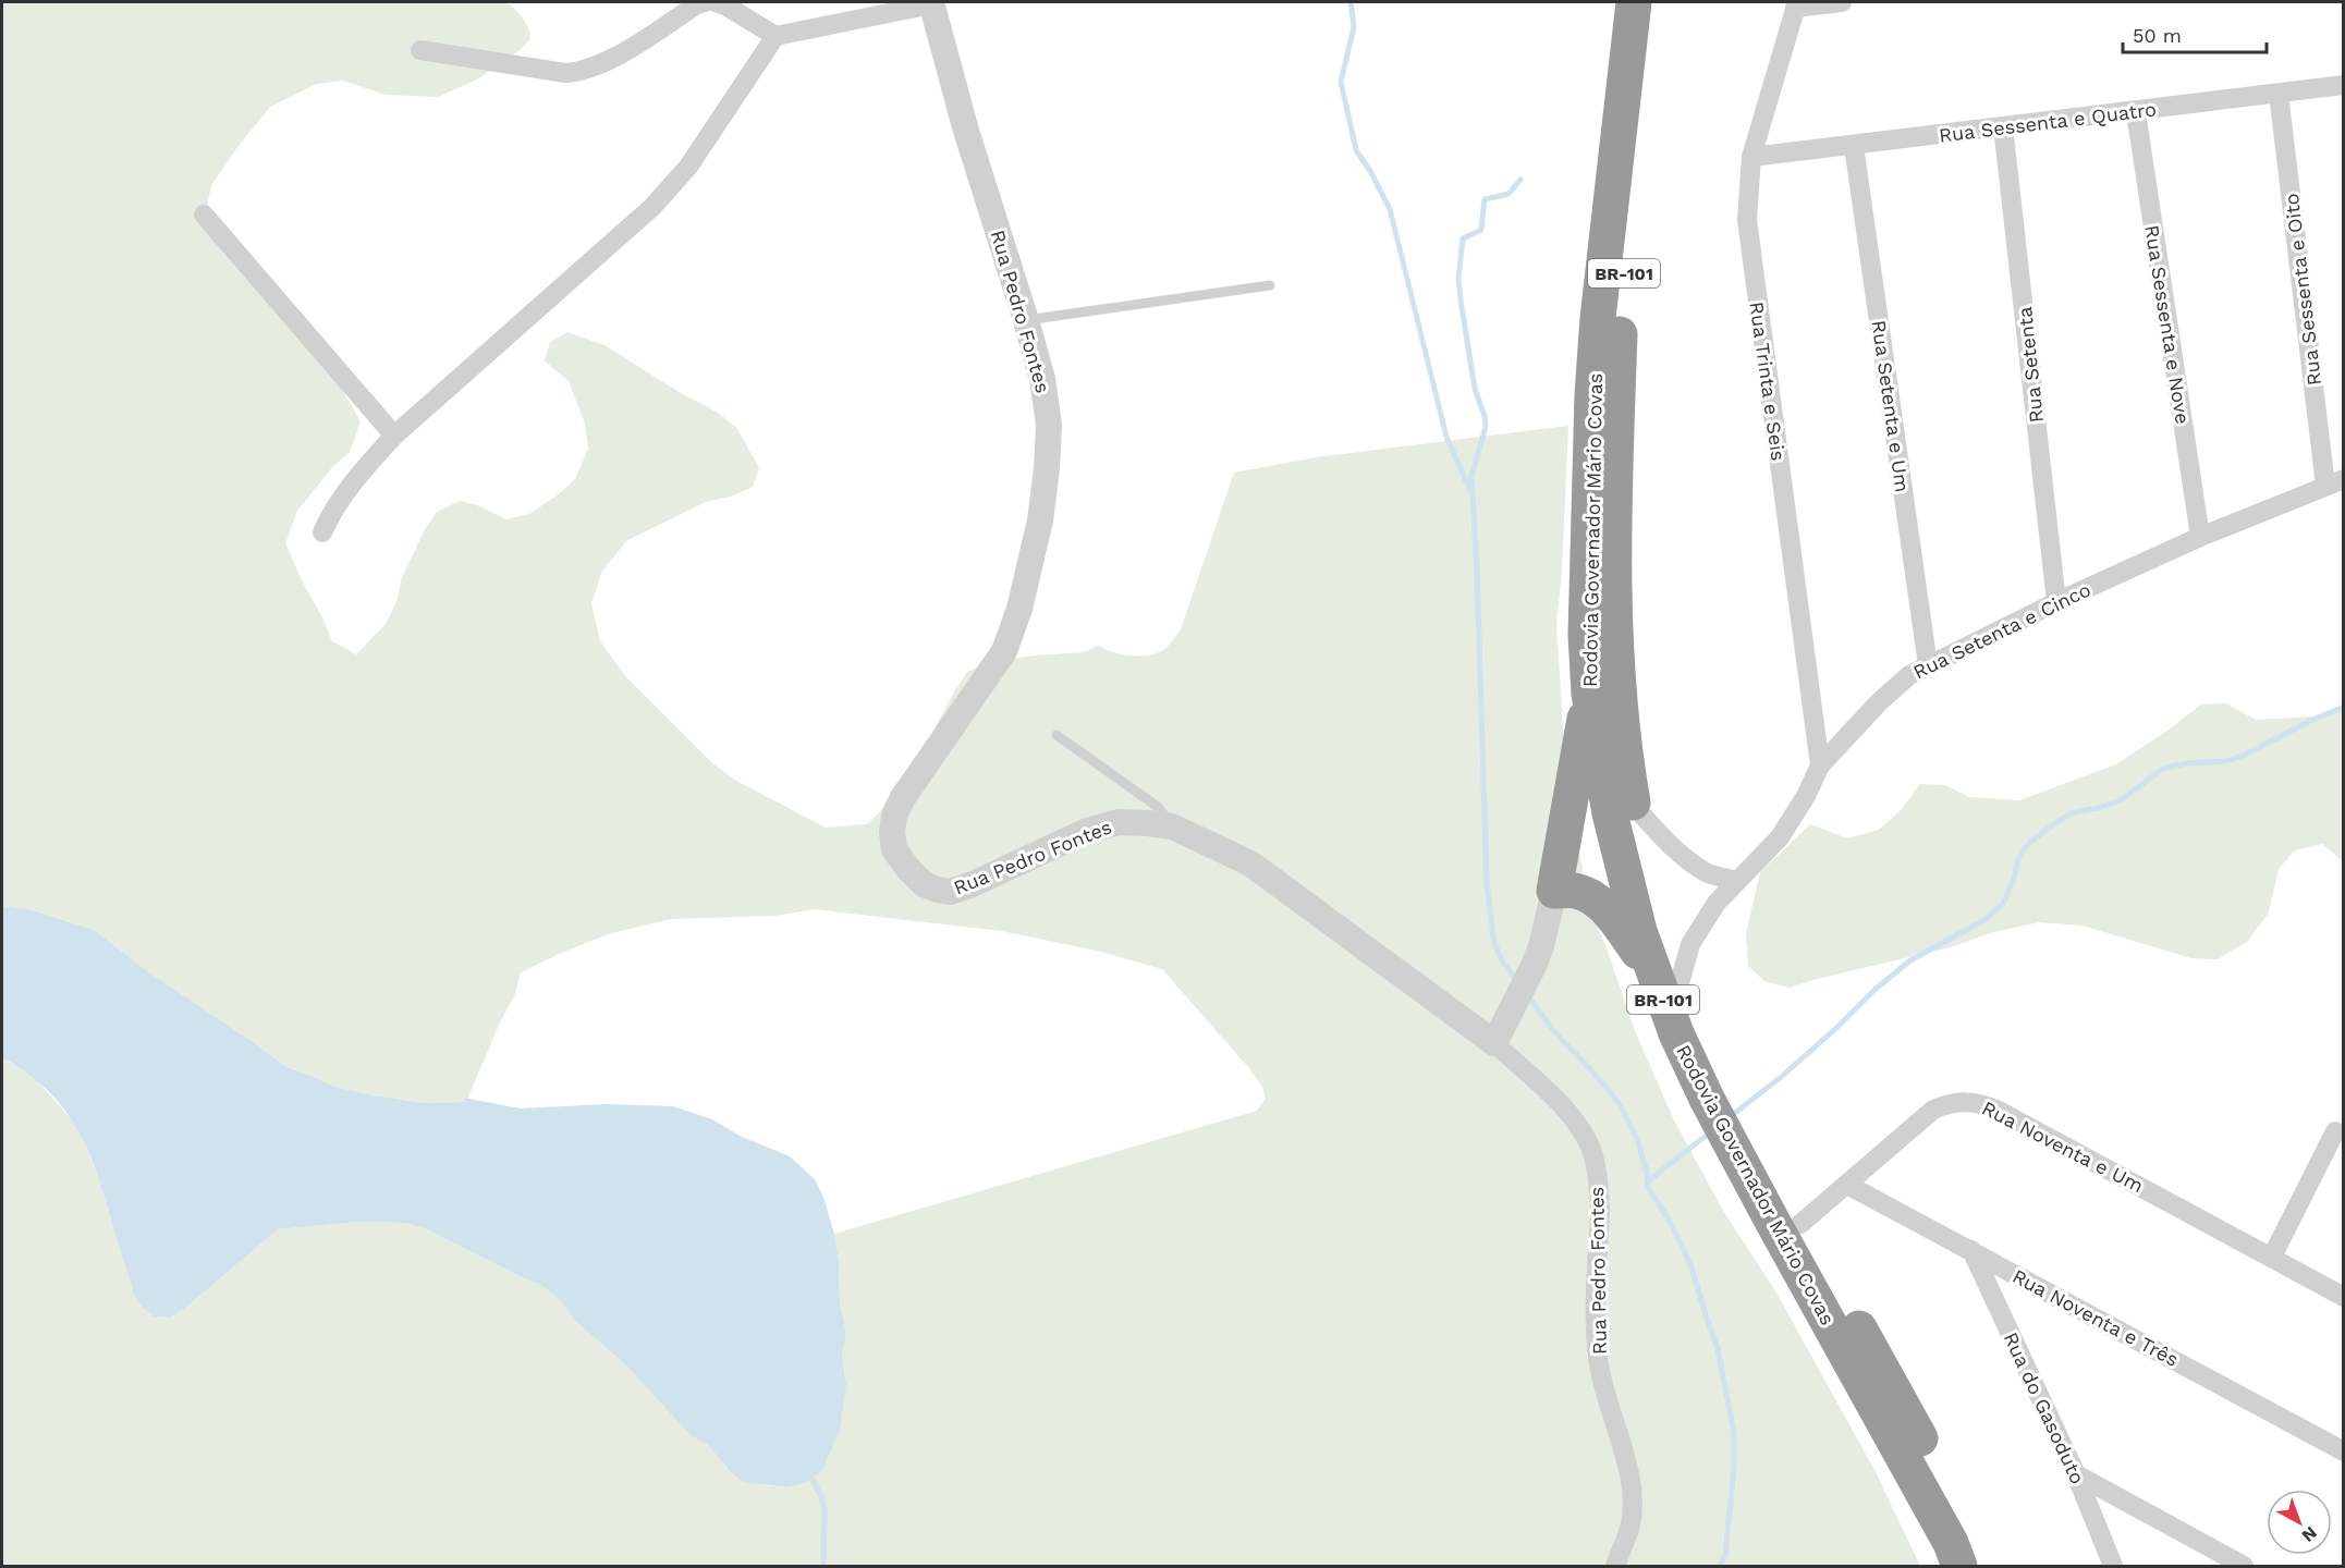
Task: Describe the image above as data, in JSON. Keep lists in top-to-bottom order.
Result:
{
  "streets": {
    "highway": ["BR-101", "Rodovia Governador Mário Covas"],
    "street": [
      "Rua Sessenta e Quatro",
      "Rua Sessenta e Oito",
      "Rua Pedro Fontes",
      "Rua Sessenta e Nove",
      "Rua Setenta",
      "Rua Trinta e Seis",
      "Rua Setenta e Um",
      "Rua Setenta e Cinco",
      "Rua Noventa e Um",
      "Rua Noventa e Três",
      "Rua do Gasoduto"
    ]
  },
  "crossings": [
    ["Rua Sessenta e Quatro", "Rua Sessenta e Oito"],
    ["Rua Sessenta e Quatro", "Rua Sessenta e Nove"],
    ["Rua Sessenta e Quatro", "Rua Setenta"],
    ["Rua Sessenta e Quatro", "Rua Trinta e Seis"],
    ["Rua Sessenta e Quatro", "Rua Setenta e Um"],
    ["Rua Sessenta e Oito", "Rua Setenta e Cinco"],
    ["Rua Sessenta e Nove", "Rua Setenta e Cinco"],
    ["Rua Setenta", "Rua Setenta e Cinco"],
    ["Rua Trinta e Seis", "Rua Setenta e Cinco"],
    ["Rua Setenta e Um", "Rua Setenta e Cinco"],
    ["Rodovia Governador Mário Covas", "Rua Setenta e Cinco"],
    ["Rodovia Governador Mário Covas", "Rua Noventa e Um"],
    ["Rua Noventa e Um", "Rua Noventa e Três"],
    ["Rua Noventa e Três", "Rua do Gasoduto"]
  ],
  "scale_bar": "50 m",
  "north": "bottom right"
}
